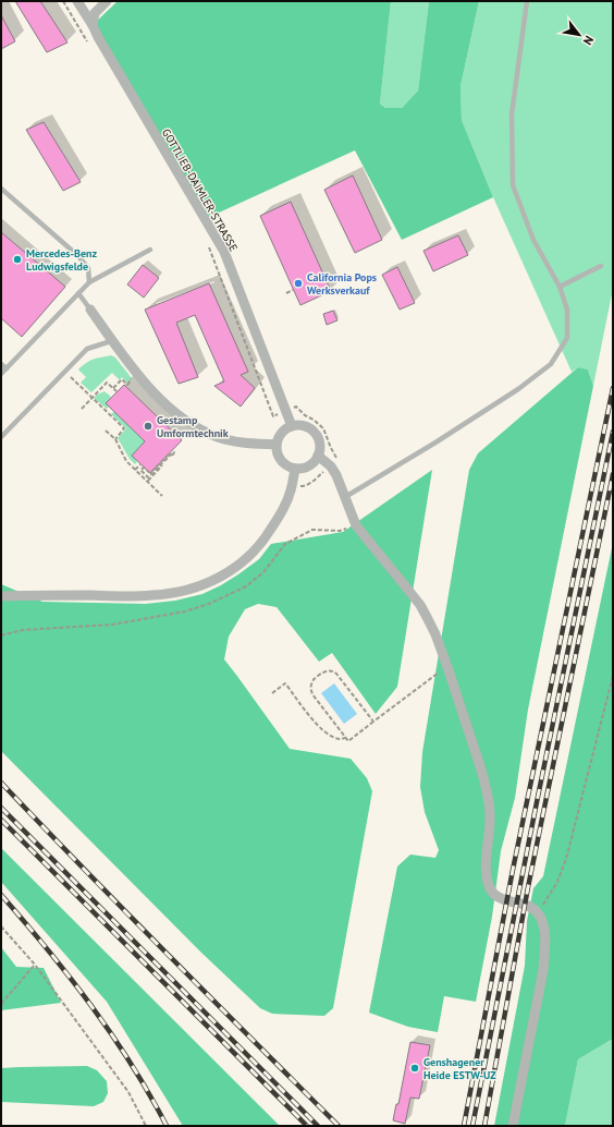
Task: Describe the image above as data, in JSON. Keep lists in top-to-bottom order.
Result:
{
  "streets": {
    "street": ["GOTTLIEB-DAIMLER-STRASSE"]
  },
  "places": [
    "Mercedes-Benz Ludwigsfelde",
    "California Pops Werksverkauf",
    "Gestamp Umformtechnik",
    "Genshagener Heide ESTW-UZ"
  ],
  "north": "bottom right"
}
